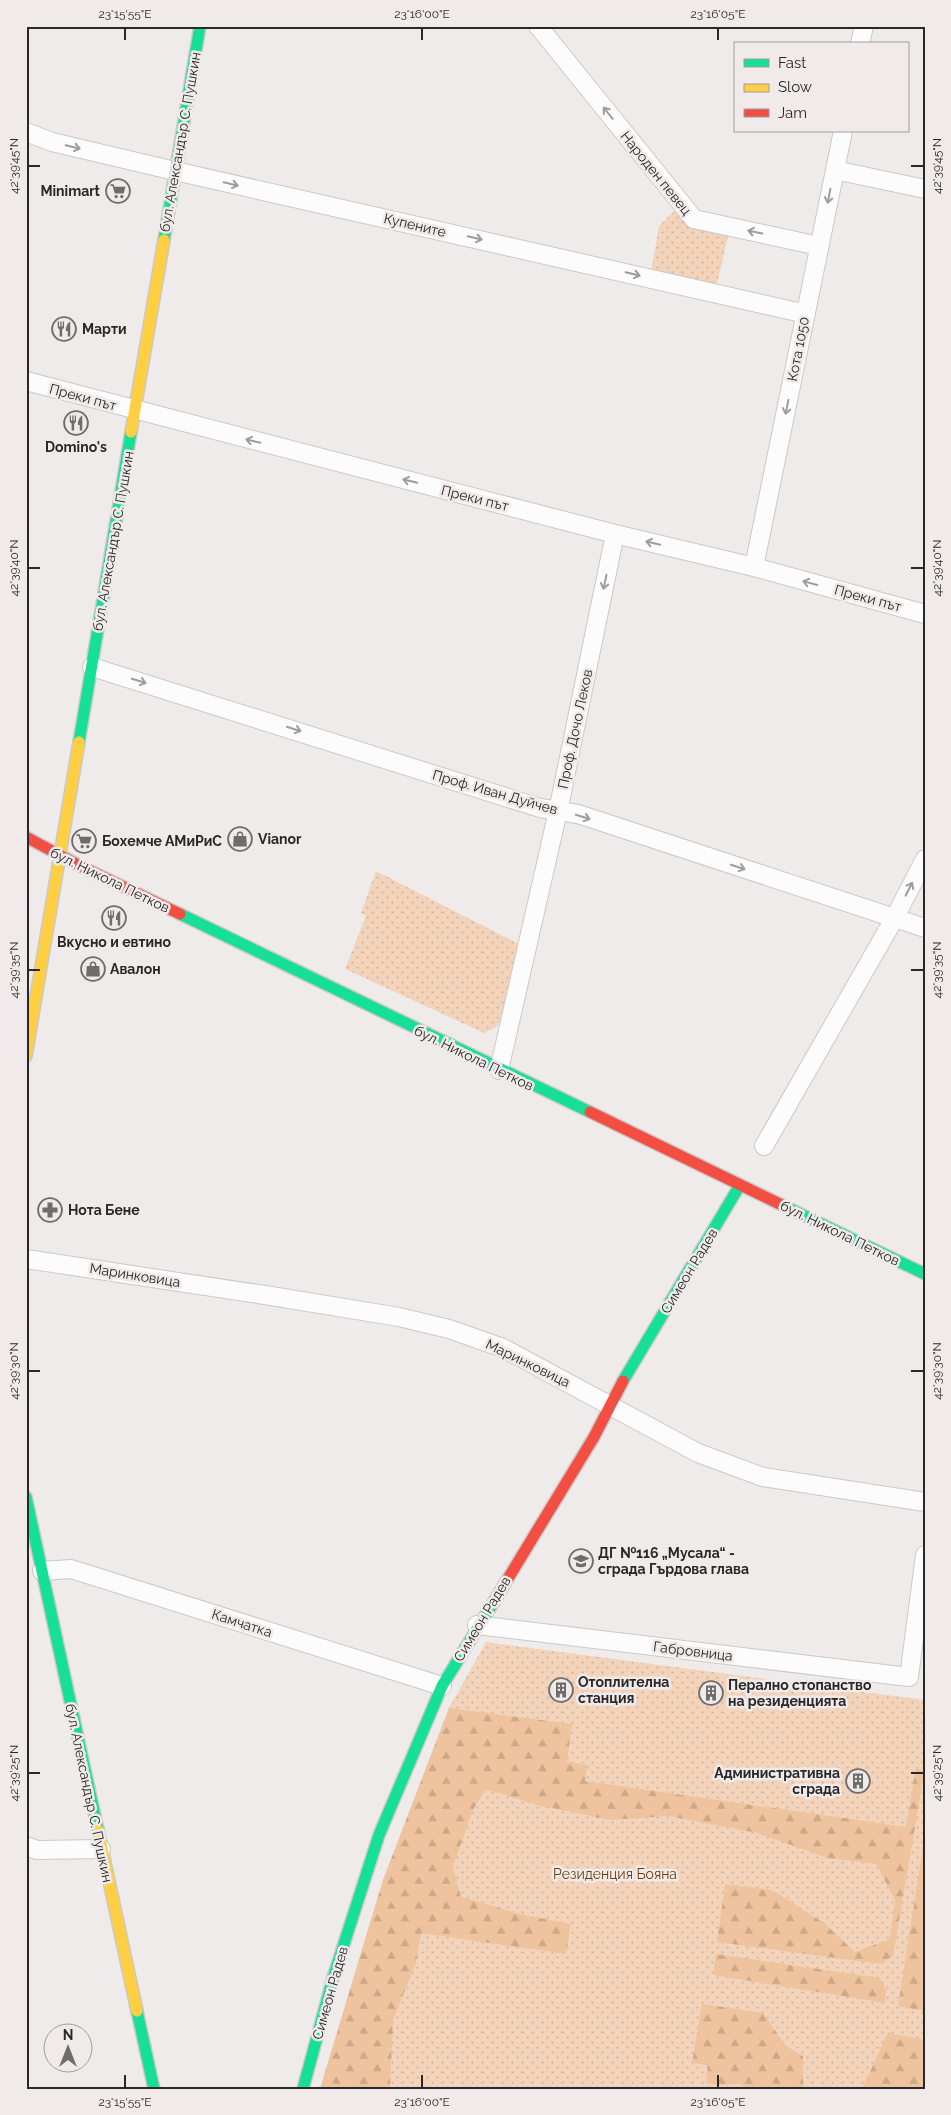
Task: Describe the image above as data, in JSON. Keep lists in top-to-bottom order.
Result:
{
  "streets": {
    "main road": ["бул. Александър С. Пушкин", "бул. Никола Петков", "Симеон Радев"],
    "street": [
      "Народен певец",
      "Купените",
      "Кота 1050",
      "Преки път",
      "Проф. Дочо Леков",
      "Проф. Иван Дуйчев",
      "Маринковица",
      "Камчатка",
      "Габровница"
    ]
  },
  "crossings": [
    ["бул. Александър С. Пушкин", "Купените"],
    ["бул. Александър С. Пушкин", "Преки път"],
    ["бул. Александър С. Пушкин", "Проф. Иван Дуйчев"],
    ["бул. Александър С. Пушкин", "бул. Никола Петков"],
    ["бул. Александър С. Пушкин", "Камчатка"],
    ["Народен певец", "Кота 1050"],
    ["Купените", "Кота 1050"],
    ["Кота 1050", "Преки път"],
    ["Преки път", "Проф. Дочо Леков"],
    ["Проф. Дочо Леков", "Проф. Иван Дуйчев"],
    ["Проф. Дочо Леков", "бул. Никола Петков"],
    ["бул. Никола Петков", "Симеон Радев"],
    ["Симеон Радев", "Маринковица"],
    ["Симеон Радев", "Камчатка"],
    ["Симеон Радев", "Габровница"]
  ],
  "one_way": [
    "Народен певец",
    "Купените",
    "Кота 1050",
    "Преки път",
    "Проф. Дочо Леков",
    "Проф. Иван Дуйчев"
  ],
  "parks": ["Резиденция Бояна"],
  "places": {
    "supermarket": ["Minimart", "Бохемче АМиРиС"],
    "restaurant": ["Марти", "Domino's", "Вкусно и евтино"],
    "shop": ["Vianor", "Авалон"],
    "pharmacy": ["Нота Бене"],
    "school or university": ["ДГ №116 „Мусала“ - сграда Гърдова глава"],
    "building": ["Отоплителна станция", "Перално стопанство на резиденцията", "Административна сграда"]
  },
  "legend": ["Fast", "Slow", "Jam"],
  "north": "top",
  "coordinates": [
    "23°15'55\"E",
    "23°16'00\"E",
    "23°16'05\"E",
    "42°39'45\"N",
    "42°39'40\"N",
    "42°39'35\"N",
    "42°39'30\"N",
    "42°39'25\"N"
  ]
}
